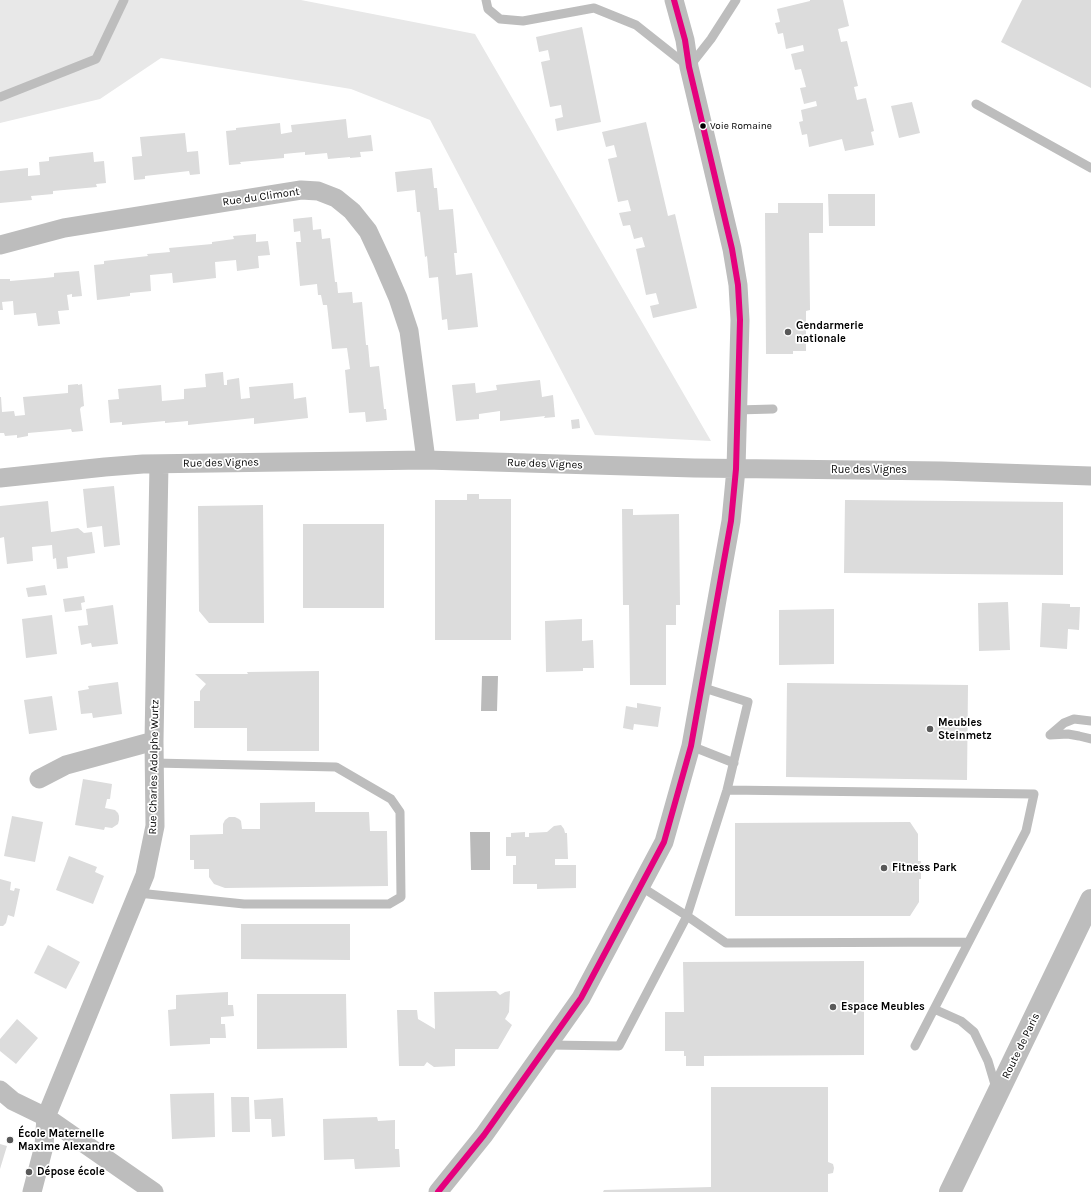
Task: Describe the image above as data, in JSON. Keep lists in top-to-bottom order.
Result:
{
  "streets": {
    "main road": ["Route de Paris"],
    "street": ["Rue du Climont", "Rue des Vignes", "Rue Charles Adolphe Wurtz"]
  },
  "crossings": [
    ["Rue du Climont", "Rue des Vignes"],
    ["Rue des Vignes", "Rue Charles Adolphe Wurtz"]
  ],
  "places": [
    "Voie Romaine",
    "Gendarmerie nationale",
    "Meubles Steinmetz",
    "Fitness Park",
    "Espace Meubles",
    "École Maternelle Maxime Alexandre",
    "Dépose école"
  ]
}
